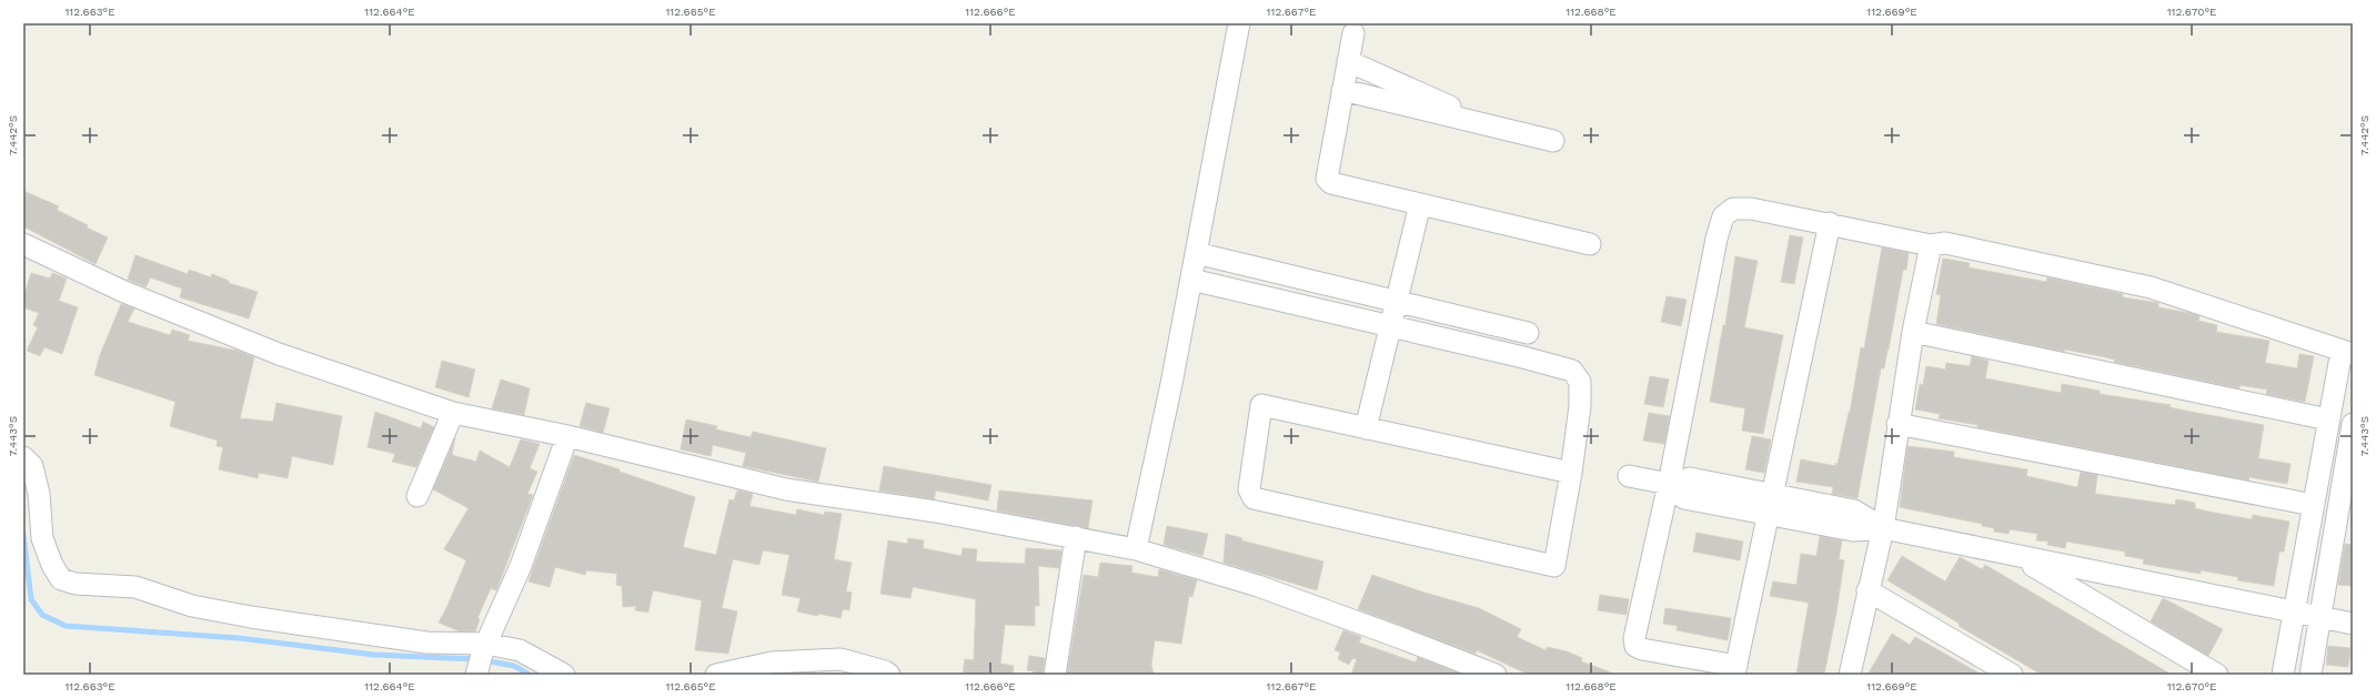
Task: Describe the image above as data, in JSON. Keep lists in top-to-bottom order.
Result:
{
  "coordinates": [
    "112.663°E",
    "112.664°E",
    "112.665°E",
    "112.666°E",
    "112.667°E",
    "112.668°E",
    "112.669°E",
    "112.670°E",
    "7.442°S",
    "7.443°S"
  ]
}
